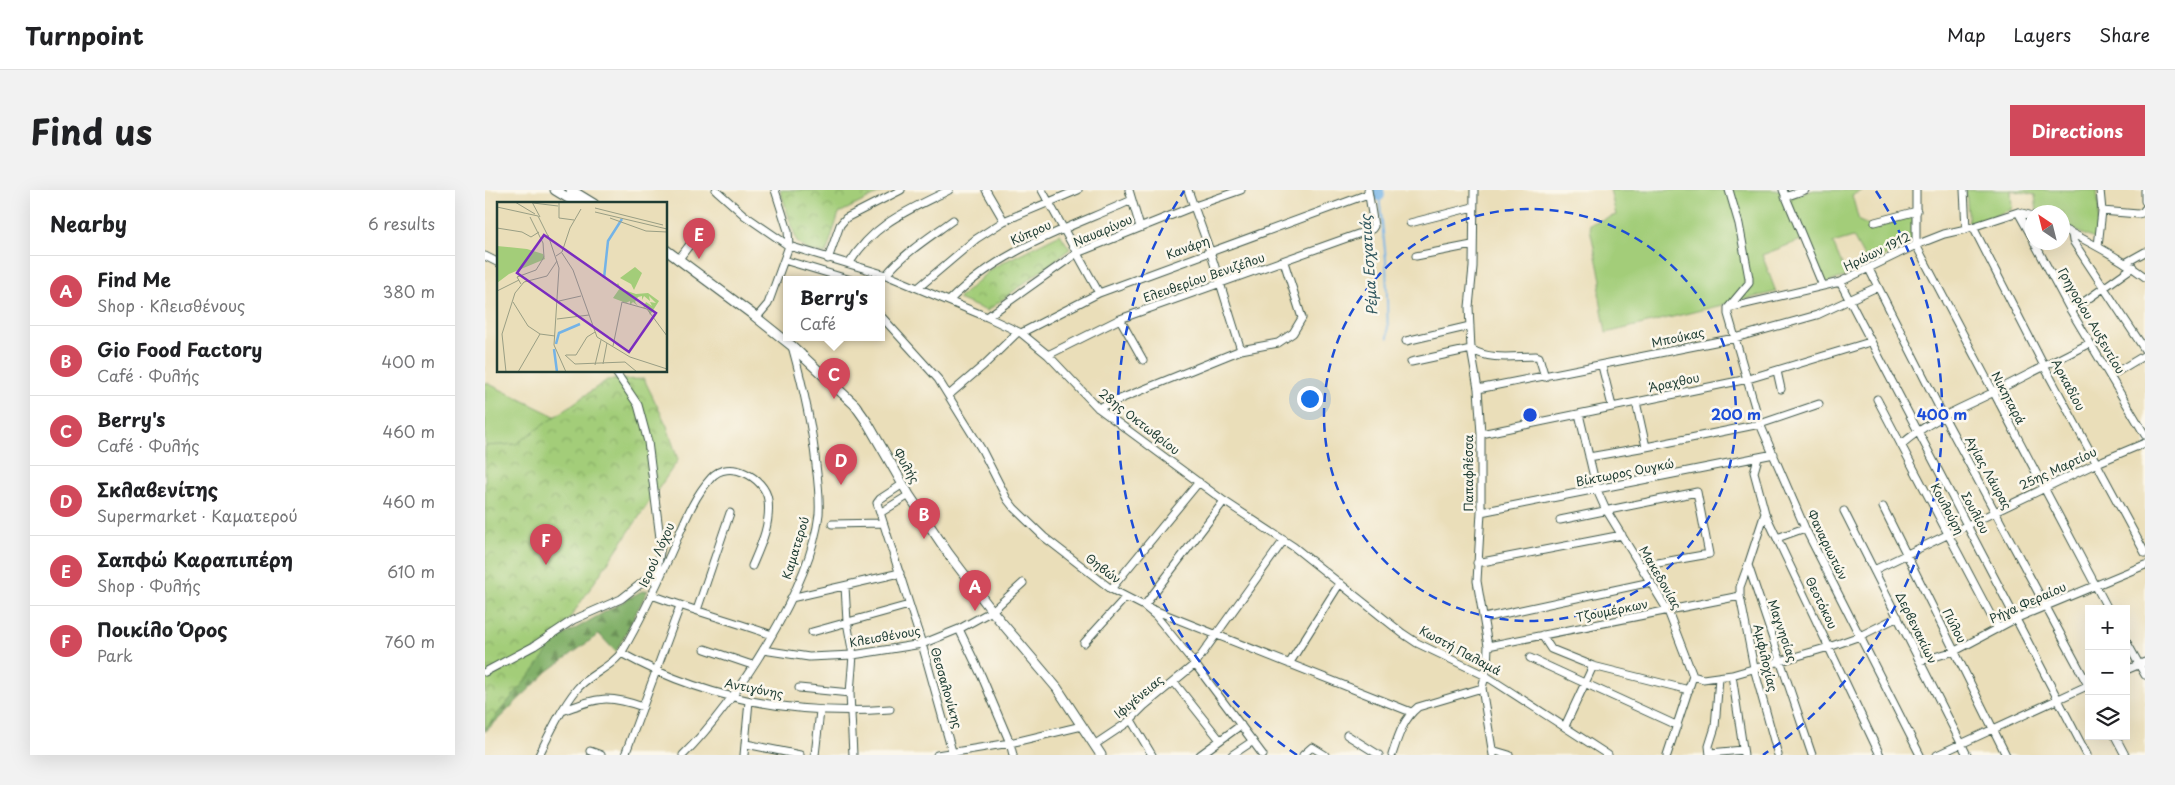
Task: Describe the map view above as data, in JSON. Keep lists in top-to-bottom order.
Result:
{
  "streets": {
    "main road": ["Φυλής"],
    "street": [
      "Ναυαρίνου",
      "Κύπρου",
      "Κανάρη",
      "Ηρώων 1912",
      "Ελευθερίου Βενιζέλου",
      "Γρηγορίου Αυξεντίου",
      "Μπούκας",
      "Άραχθου",
      "Αρκαδίου",
      "Νικηταρά",
      "28ης Οκτωβρίου",
      "25ης Μαρτίου",
      "Παπαφλέσσα",
      "Βίκτωρος Ουγκώ",
      "Αγίας Λάυρας",
      "Κουλούρη",
      "Σουλίου",
      "Φαναριωτών",
      "Καματερού",
      "Ιερού Λόχου",
      "Θηβών",
      "Μακεδονίας",
      "Θεοτόκου",
      "Ρήγα Φεραίου",
      "Τζουμέρκων",
      "Πύλου",
      "Δερβενακίων",
      "Μαγνησίας",
      "Κλεισθένους",
      "Κωστή Παλαμά",
      "Αμφιλοχίας",
      "Θεσσαλονίκης",
      "Αντιγόνης",
      "Ιφιγένειας"
    ]
  },
  "crossings": [
    ["Ναυαρίνου", "28ης Οκτωβρίου"],
    ["Κύπρου", "28ης Οκτωβρίου"],
    ["Κανάρη", "Ελευθερίου Βενιζέλου"],
    ["Κανάρη", "28ης Οκτωβρίου"],
    ["Κανάρη", "Θηβών"],
    ["Ηρώων 1912", "Αρκαδίου"],
    ["Ηρώων 1912", "Νικηταρά"],
    ["Ηρώων 1912", "Αγίας Λάυρας"],
    ["Ηρώων 1912", "Σουλίου"],
    ["Ηρώων 1912", "Φαναριωτών"],
    ["Ελευθερίου Βενιζέλου", "28ης Οκτωβρίου"],
    ["Μπούκας", "Παπαφλέσσα"],
    ["Μπούκας", "Αγίας Λάυρας"],
    ["Μπούκας", "Σουλίου"],
    ["Μπούκας", "Φαναριωτών"],
    ["Άραχθου", "Παπαφλέσσα"],
    ["Άραχθου", "Σουλίου"],
    ["Άραχθου", "Φαναριωτών"],
    ["Άραχθου", "Μακεδονίας"],
    ["Αρκαδίου", "25ης Μαρτίου"],
    ["Νικηταρά", "25ης Μαρτίου"],
    ["Νικηταρά", "Ρήγα Φεραίου"],
    ["28ης Οκτωβρίου", "Κωστή Παλαμά"],
    ["Φυλής", "Καματερού"],
    ["Φυλής", "Κλεισθένους"],
    ["Φυλής", "Ιφιγένειας"],
    ["25ης Μαρτίου", "Αγίας Λάυρας"],
    ["25ης Μαρτίου", "Κουλούρη"],
    ["25ης Μαρτίου", "Σουλίου"],
    ["25ης Μαρτίου", "Πύλου"],
    ["25ης Μαρτίου", "Δερβενακίων"],
    ["Παπαφλέσσα", "Βίκτωρος Ουγκώ"],
    ["Παπαφλέσσα", "Τζουμέρκων"],
    ["Παπαφλέσσα", "Κωστή Παλαμά"],
    ["Βίκτωρος Ουγκώ", "Φαναριωτών"],
    ["Βίκτωρος Ουγκώ", "Μακεδονίας"],
    ["Βίκτωρος Ουγκώ", "Θεοτόκου"],
    ["Αγίας Λάυρας", "Ρήγα Φεραίου"],
    ["Κουλούρη", "Ρήγα Φεραίου"],
    ["Σουλίου", "Ρήγα Φεραίου"],
    ["Καματερού", "Κλεισθένους"],
    ["Καματερού", "Αντιγόνης"],
    ["Ιερού Λόχου", "Αντιγόνης"],
    ["Θηβών", "Ιφιγένειας"],
    ["Μακεδονίας", "Τζουμέρκων"],
    ["Ρήγα Φεραίου", "Πύλου"],
    ["Ρήγα Φεραίου", "Δερβενακίων"],
    ["Τζουμέρκων", "Αμφιλοχίας"],
    ["Μαγνησίας", "Αμφιλοχίας"],
    ["Κλεισθένους", "Θεσσαλονίκης"]
  ],
  "water": ["Ρέμα Εσχατιάς"],
  "north": "top left",
  "page": {
    "header": "Turnpoint",
    "nav": ["Map", "Layers", "Share"],
    "title": "Find us",
    "buttons": "Directions",
    "heading": ["Nearby", "6 results"],
    "pins": [
      "E",
      "C",
      "D",
      "B",
      "F",
      "A"
    ],
    "list": [
      {
        "mark": "A",
        "name": "Find Me",
        "note": "Shop · Κλεισθένους",
        "value": "380 m"
      },
      {
        "mark": "B",
        "name": "Gio Food Factory",
        "note": "Café · Φυλής",
        "value": "400 m"
      },
      {
        "mark": "C",
        "name": "Berry's",
        "note": "Café · Φυλής",
        "value": "460 m"
      },
      {
        "mark": "D",
        "name": "Σκλαβενίτης",
        "note": "Supermarket · Καματερού",
        "value": "460 m"
      },
      {
        "mark": "E",
        "name": "Σαπφώ Καραπιπέρη",
        "note": "Shop · Φυλής",
        "value": "610 m"
      },
      {
        "mark": "F",
        "name": "Ποικίλο Όρος",
        "note": "Park",
        "value": "760 m"
      }
    ],
    "popup": ["Berry's", "Café"],
    "map_buttons": ["+", "−"]
  },
  "rings": ["200 m", "400 m"]
}
